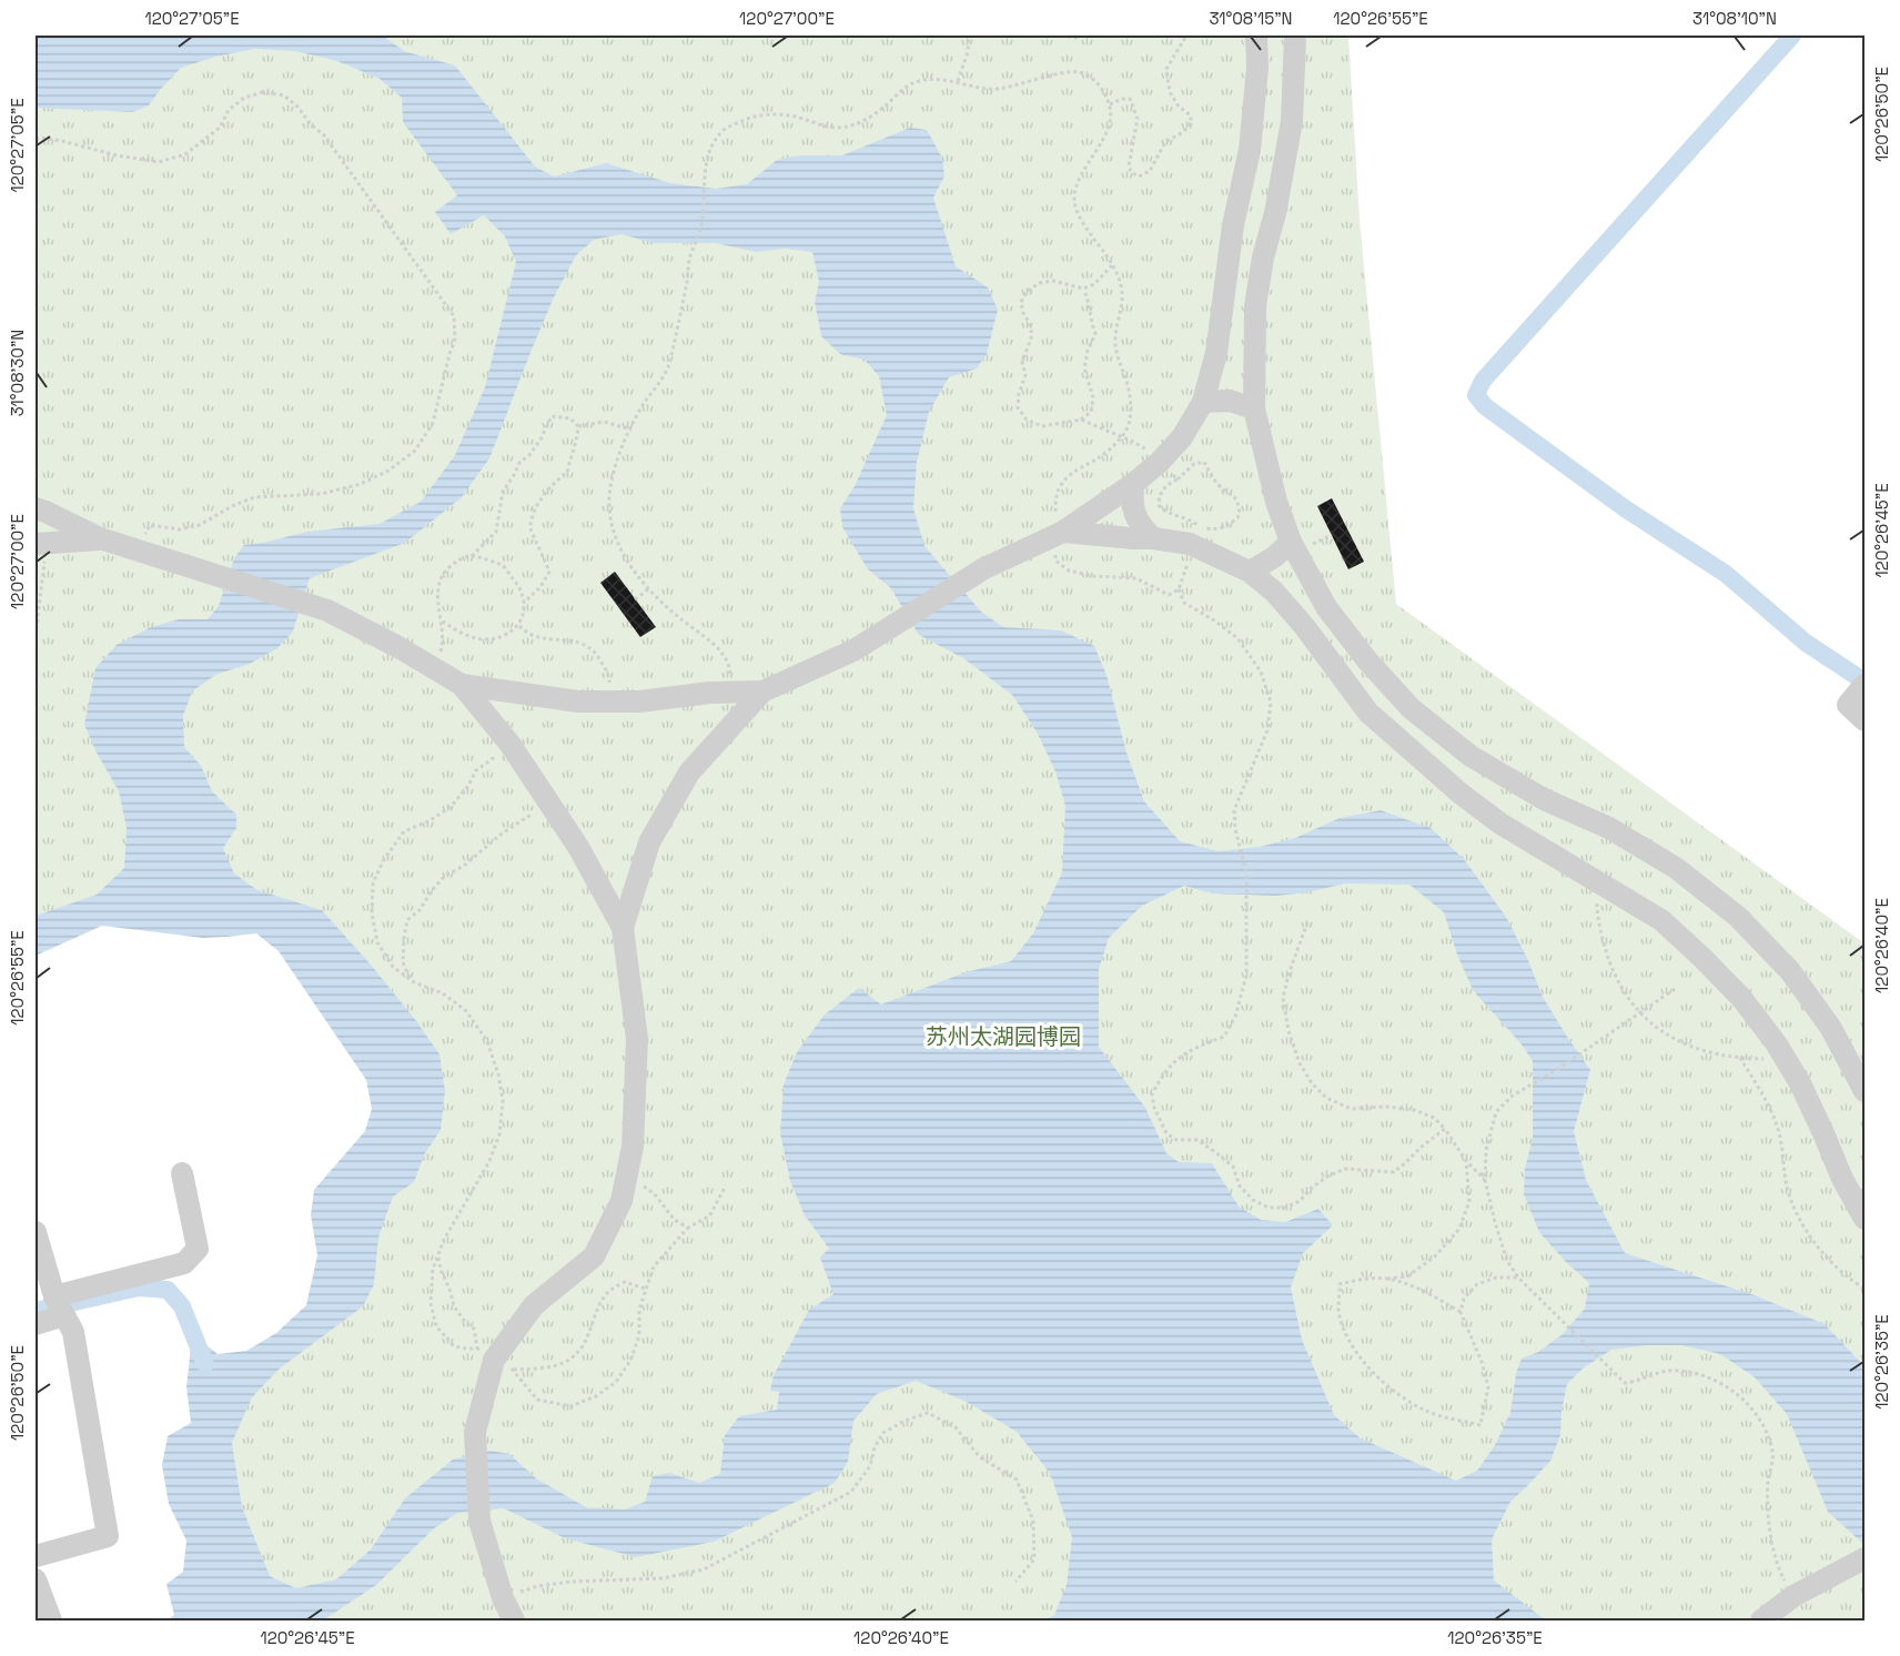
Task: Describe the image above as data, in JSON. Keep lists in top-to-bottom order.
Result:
{
  "parks": ["苏州太湖园博园"],
  "coordinates": [
    "120°27'05\"E",
    "120°27'00\"E",
    "31°08'15\"N",
    "120°26'55\"E",
    "31°08'10\"N",
    "120°26'50\"E",
    "31°08'30\"N",
    "120°26'45\"E",
    "120°26'40\"E",
    "120°26'35\"E"
  ]
}
